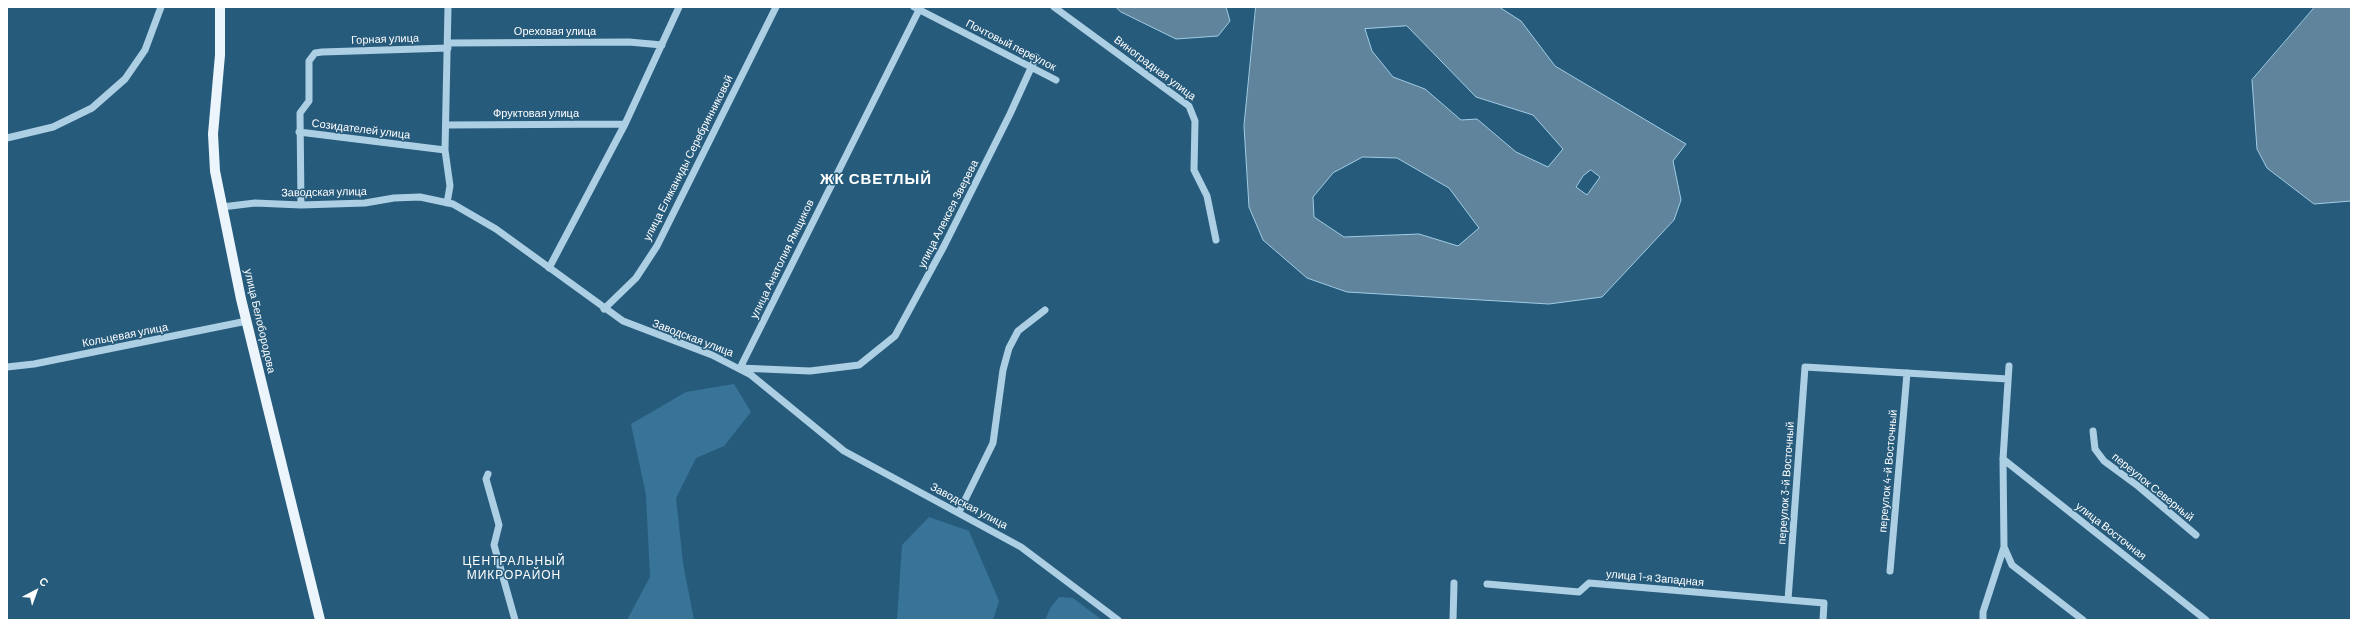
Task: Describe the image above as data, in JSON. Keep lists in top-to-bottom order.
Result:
{
  "streets": {
    "main road": ["улица Белобородова"],
    "street": [
      "Ореховая улица",
      "Горная улица",
      "Почтовый переулок",
      "Виноградная улица",
      "Фруктовая улица",
      "Созидателей улица",
      "улица Еликаниды Серебринниковой",
      "Заводская улица",
      "улица Алексея Зверева",
      "улица Анатолия Ямщиков",
      "Кольцевая улица",
      "переулок 4-й Восточный",
      "переулок 3-й Восточный",
      "переулок Северный",
      "улица Восточная",
      "улица 1-я Западная"
    ]
  },
  "crossings": [
    ["Ореховая улица", "Горная улица"],
    ["Горная улица", "Созидателей улица"],
    ["Почтовый переулок", "улица Алексея Зверева"],
    ["Почтовый переулок", "улица Анатолия Ямщиков"],
    ["Созидателей улица", "Заводская улица"],
    ["улица Еликаниды Серебринниковой", "Заводская улица"],
    ["Заводская улица", "улица Алексея Зверева"],
    ["Заводская улица", "улица Анатолия Ямщиков"],
    ["Заводская улица", "улица Белобородова"],
    ["улица Алексея Зверева", "улица Анатолия Ямщиков"],
    ["улица Белобородова", "Кольцевая улица"],
    ["переулок 4-й Восточный", "переулок 3-й Восточный"],
    ["переулок 3-й Восточный", "улица 1-я Западная"]
  ],
  "districts": ["ЖК СВЕТЛЫЙ", "ЦЕНТРАЛЬНЫЙ МИКРОРАЙОН"],
  "north": "top right"
}
